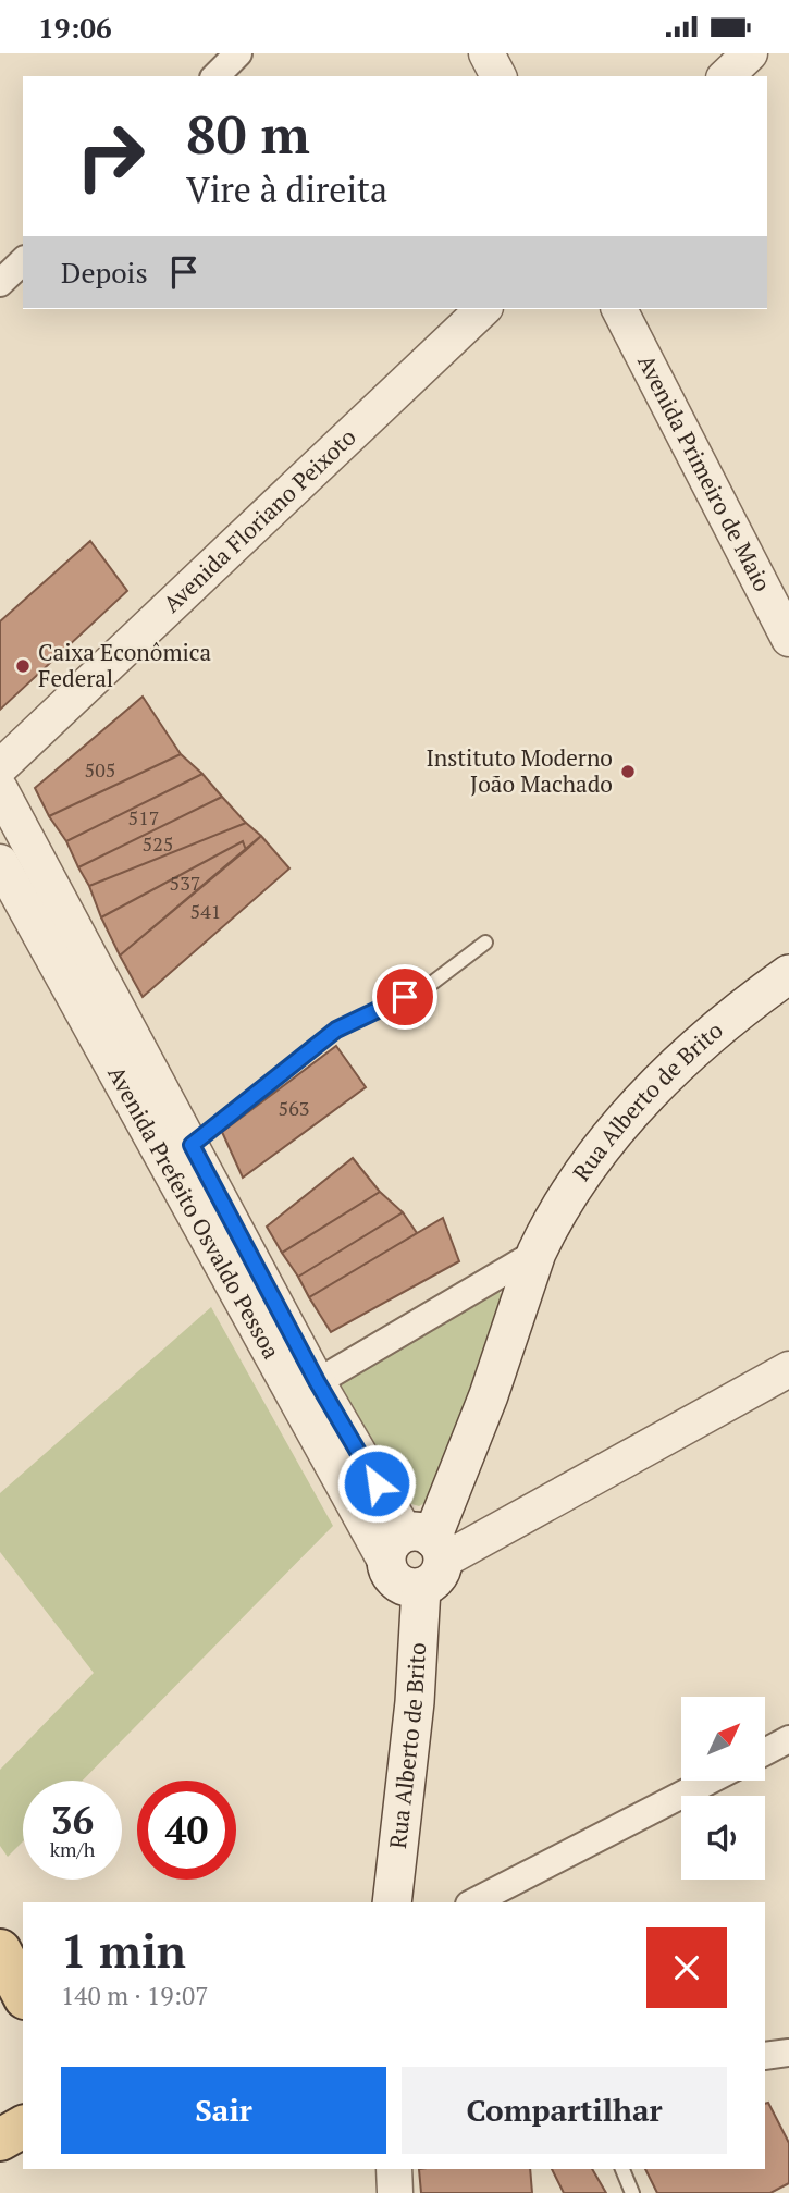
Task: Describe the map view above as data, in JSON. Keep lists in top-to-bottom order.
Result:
{
  "streets": {
    "main road": ["Rua Alberto de Brito"],
    "street": ["Avenida Primeiro de Maio", "Avenida Floriano Peixoto", "Avenida Prefeito Osvaldo Pessoa"]
  },
  "crossings": [
    ["Rua Alberto de Brito", "Avenida Prefeito Osvaldo Pessoa"]
  ],
  "places": ["Caixa Econômica Federal", "Instituto Moderno João Machado"],
  "house_numbers": [
    "505",
    "517",
    "525",
    "537",
    "541",
    "563"
  ],
  "north": "top right",
  "page": {
    "status": "19:06",
    "turn": ["80 m", "Vire à direita"],
    "then": "Depois",
    "speed": "36 km/h",
    "limit": "40",
    "heading": ["1 min", "140 m · 19:07"],
    "buttons": ["Sair", "Compartilhar"]
  }
}
